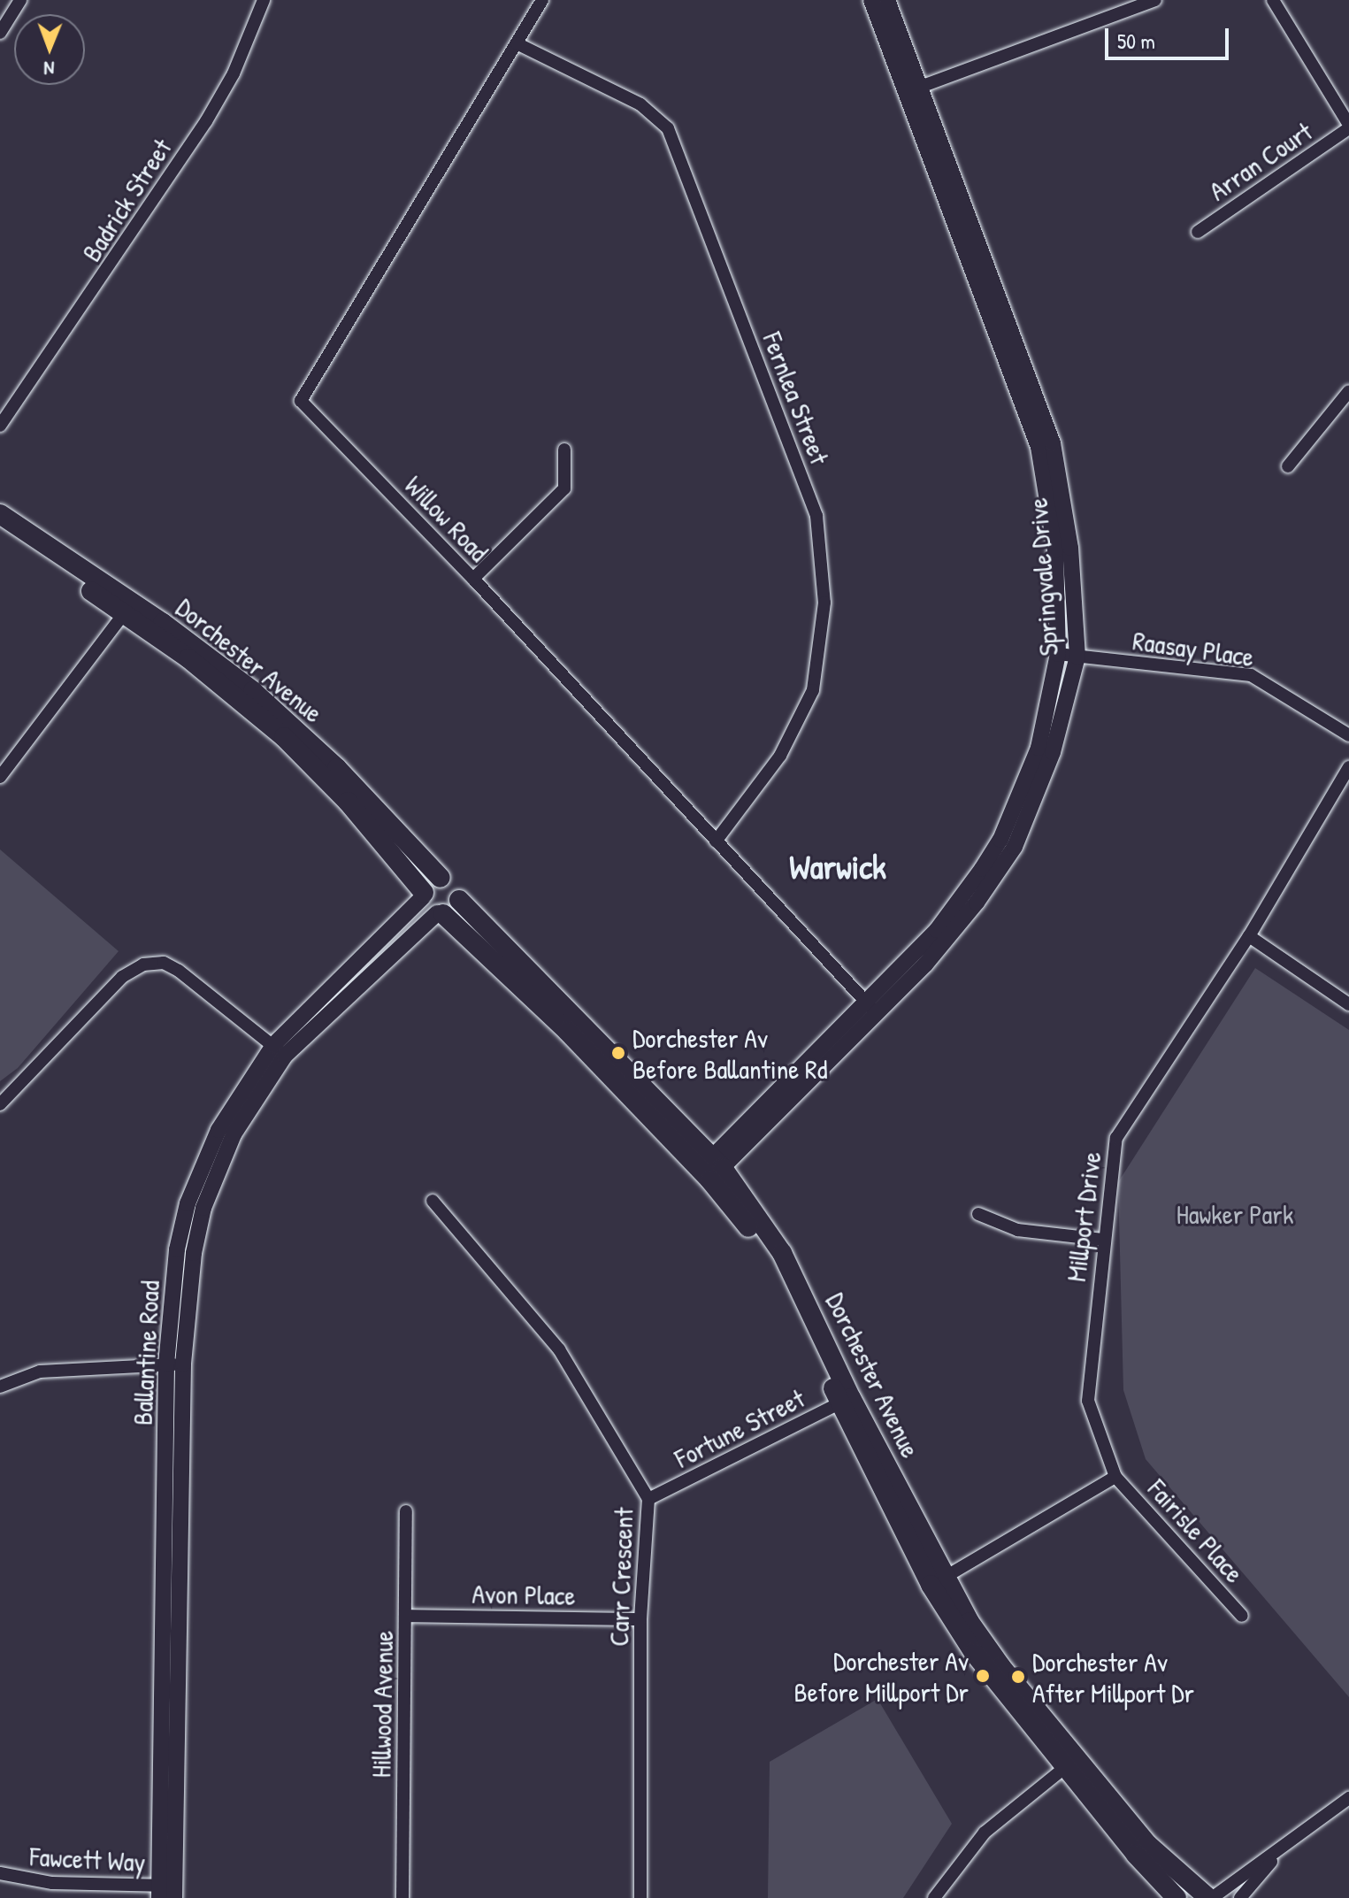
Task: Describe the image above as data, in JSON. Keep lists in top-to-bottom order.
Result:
{
  "streets": {
    "main road": ["Dorchester Avenue"],
    "street": [
      "Arran Court",
      "Badrick Street",
      "Fernlea Street",
      "Willow Road",
      "Springvale Drive",
      "Raasay Place",
      "Millport Drive",
      "Ballantine Road",
      "Fortune Street",
      "Fairisle Place",
      "Carr Crescent",
      "Avon Place",
      "Hillwood Avenue",
      "Fawcett Way"
    ]
  },
  "crossings": [
    ["Fernlea Street", "Willow Road"],
    ["Willow Road", "Springvale Drive"],
    ["Springvale Drive", "Raasay Place"],
    ["Springvale Drive", "Dorchester Avenue"],
    ["Dorchester Avenue", "Ballantine Road"],
    ["Dorchester Avenue", "Fortune Street"],
    ["Millport Drive", "Fairisle Place"],
    ["Ballantine Road", "Fawcett Way"],
    ["Fortune Street", "Carr Crescent"],
    ["Carr Crescent", "Avon Place"],
    ["Avon Place", "Hillwood Avenue"]
  ],
  "districts": ["Warwick"],
  "parks": ["Hawker Park"],
  "places": ["Dorchester Av Before Ballantine Rd", "Dorchester Av Before Millport Dr", "Dorchester Av After Millport Dr"],
  "scale_bar": "50 m",
  "north": "bottom"
}
